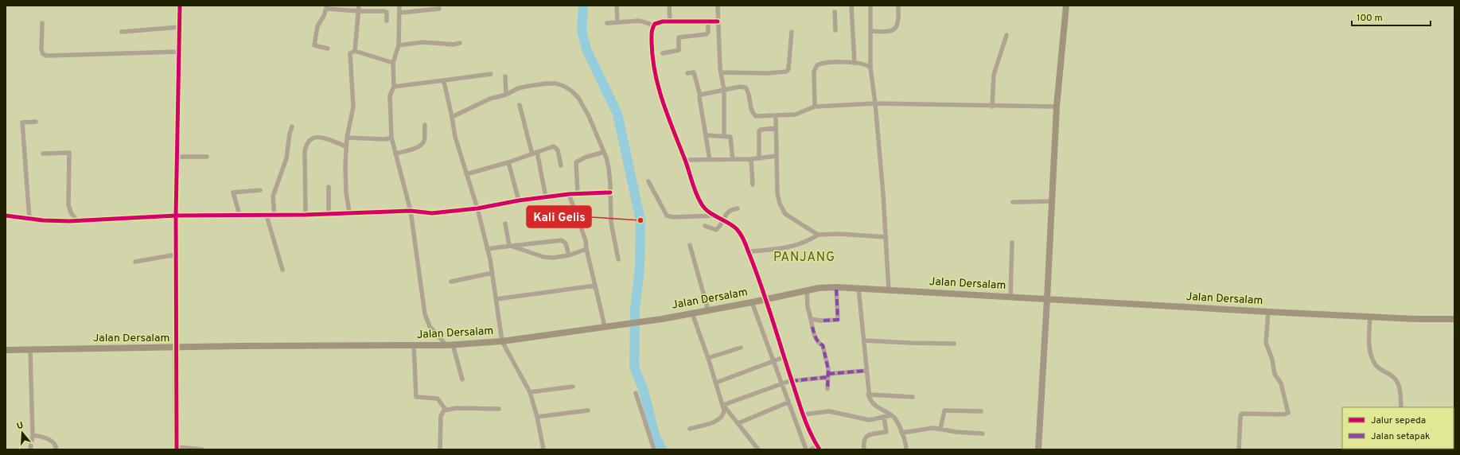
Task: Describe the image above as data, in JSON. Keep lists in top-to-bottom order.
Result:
{
  "streets": {
    "main road": ["Jalan Dersalam"]
  },
  "districts": ["PANJANG"],
  "places": ["Kali Gelis"],
  "legend": ["Jalur sepeda", "Jalan setapak"],
  "scale_bar": "100 m",
  "north": "top"
}
